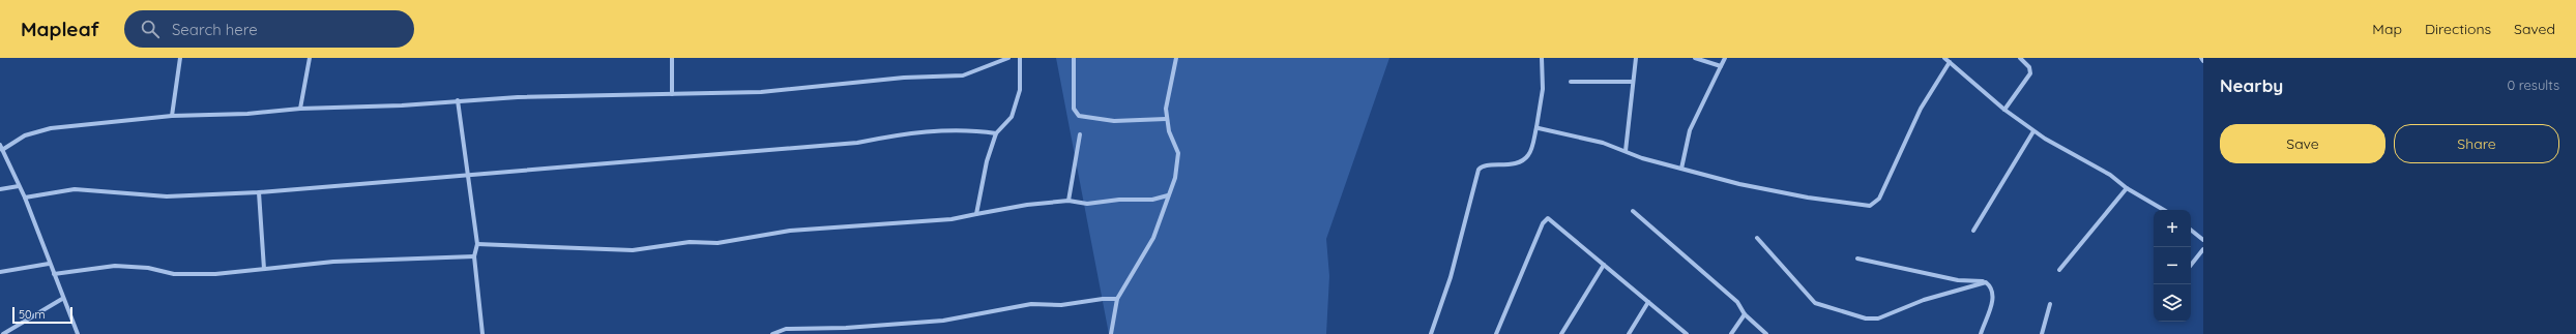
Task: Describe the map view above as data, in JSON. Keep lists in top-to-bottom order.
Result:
{
  "scale_bar": "50 m",
  "page": {
    "header": "Mapleaf",
    "search": "Search here",
    "nav": ["Map", "Directions", "Saved"],
    "heading": ["Nearby", "0 results"],
    "buttons": ["Save", "Share"],
    "map_buttons": ["+", "−"],
    "scale": "50 m"
  }
}
